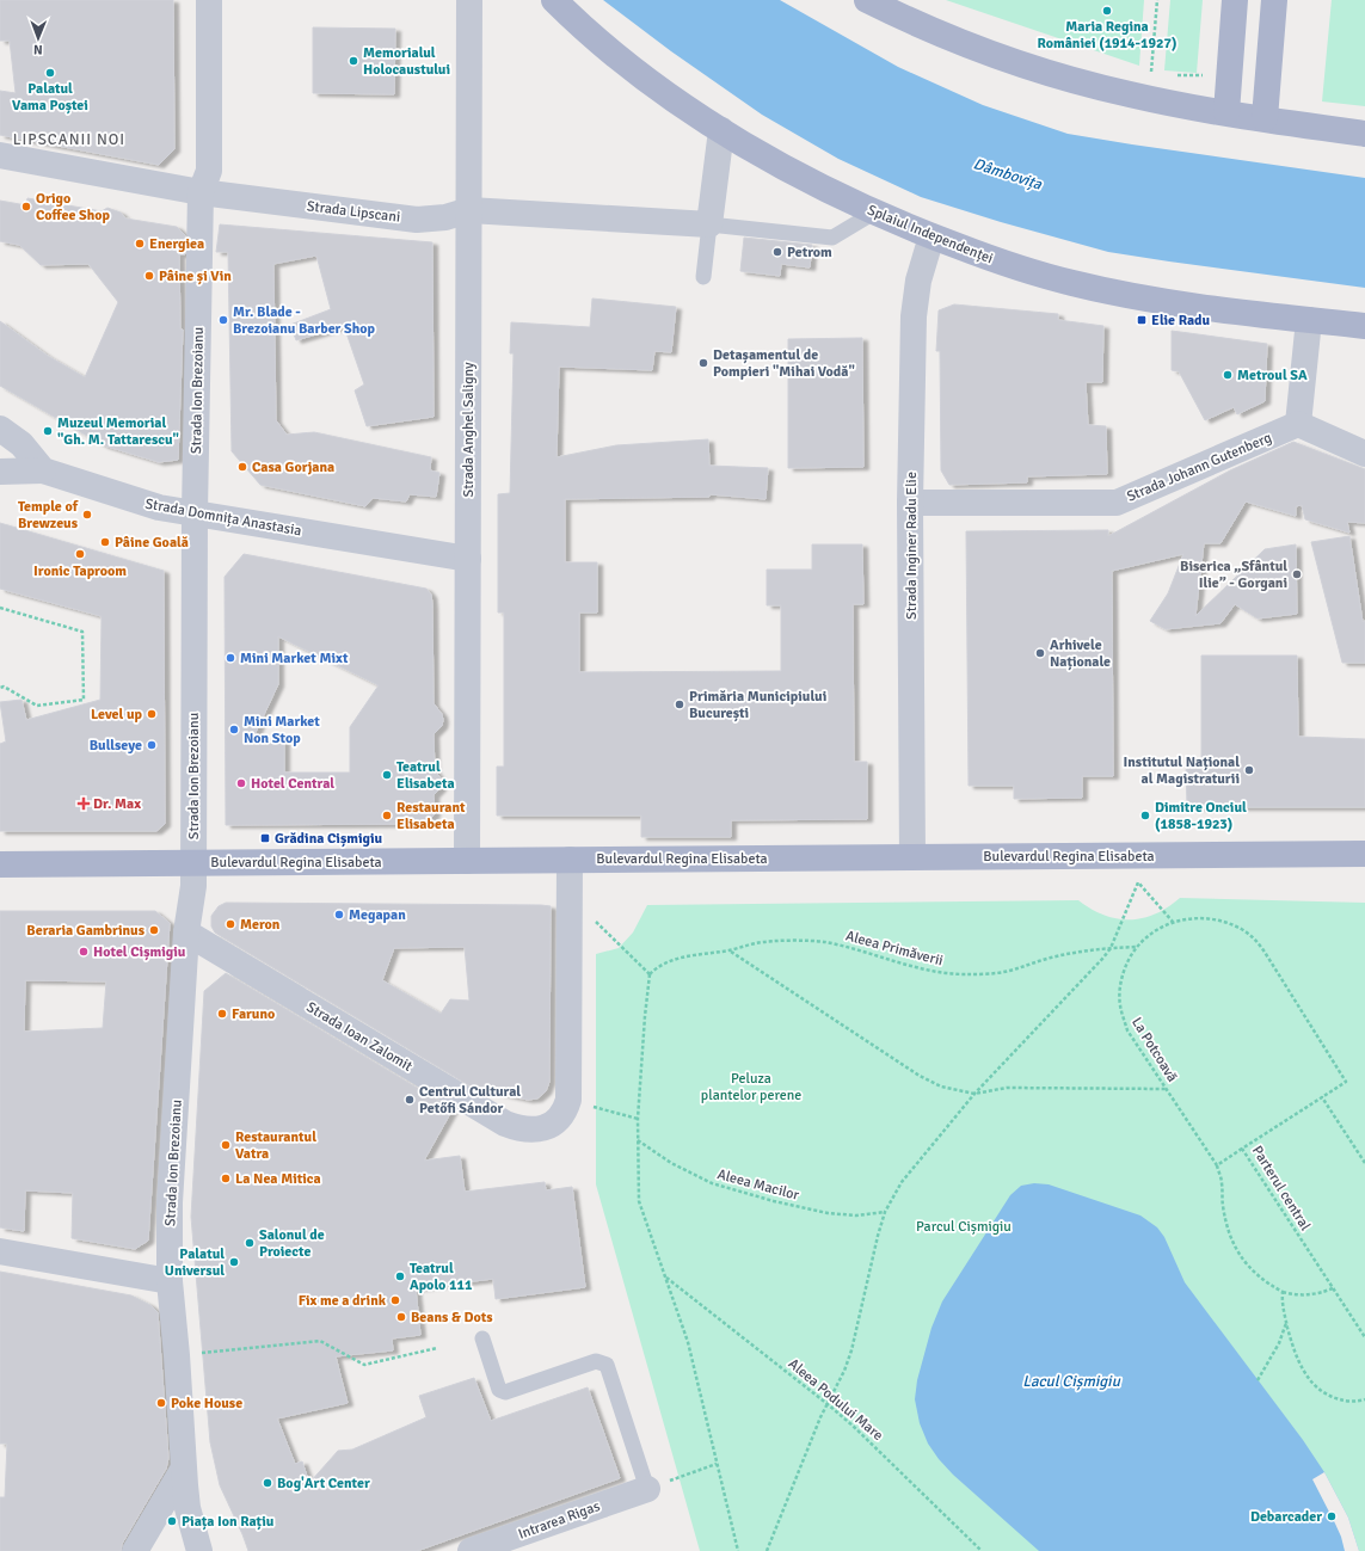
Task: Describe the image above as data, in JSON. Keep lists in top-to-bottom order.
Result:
{
  "streets": {
    "main road": ["Splaiul Independenței", "Bulevardul Regina Elisabeta"],
    "street": [
      "Strada Lipscani",
      "Strada Ion Brezoianu",
      "Strada Anghel Saligny",
      "Strada Johann Gutenberg",
      "Strada Domnița Anastasia",
      "Strada Inginer Radu Elie",
      "Strada Ioan Zalomit",
      "Intrarea Rigas"
    ],
    "path": [
      "Aleea Primăverii",
      "La Potcoavă",
      "Aleea Macilor",
      "Parterul central",
      "Aleea Podului Mare"
    ]
  },
  "crossings": [
    ["Strada Lipscani", "Strada Ion Brezoianu"],
    ["Strada Lipscani", "Strada Anghel Saligny"],
    ["Splaiul Independenței", "Strada Inginer Radu Elie"],
    ["Strada Ion Brezoianu", "Strada Domnița Anastasia"],
    ["Strada Ion Brezoianu", "Bulevardul Regina Elisabeta"],
    ["Strada Ion Brezoianu", "Strada Ioan Zalomit"],
    ["Strada Anghel Saligny", "Strada Domnița Anastasia"],
    ["Strada Anghel Saligny", "Bulevardul Regina Elisabeta"],
    ["Strada Johann Gutenberg", "Strada Inginer Radu Elie"],
    ["Strada Inginer Radu Elie", "Bulevardul Regina Elisabeta"],
    ["Bulevardul Regina Elisabeta", "Strada Ioan Zalomit"],
    ["Aleea Primăverii", "La Potcoavă"],
    ["La Potcoavă", "Parterul central"]
  ],
  "districts": ["LIPSCANII NOI"],
  "water": ["Dâmbovița", "Lacul Cișmigiu"],
  "parks": ["Peluza plantelor perene", "Parcul Cișmigiu"],
  "places": {
    "other": [
      "Maria Regina României (1914-1927)",
      "Memorialul Holocaustului",
      "Palatul Vama Poștei",
      "Origo Coffee Shop",
      "Energiea",
      "Petrom",
      "Pâine și Vin",
      "Mr. Blade - Brezoianu Barber Shop",
      "Detașamentul de Pompieri \"Mihai Vodă\"",
      "Metroul SA",
      "Muzeul Memorial \"Gh. M. Tattarescu\"",
      "Casa Gorjana",
      "Temple of Brewzeus",
      "Pâine Goală",
      "Ironic Taproom",
      "Biserica „Sfântul Ilie” - Gorgani",
      "Arhivele Naționale",
      "Mini Market Mixt",
      "Primăria Municipiului București",
      "Level up",
      "Mini Market Non Stop",
      "Bullseye",
      "Institutul Național al Magistraturii",
      "Teatrul Elisabeta",
      "Hotel Central",
      "Restaurant Elisabeta",
      "Dimitre Onciul (1858-1923)",
      "Megapan",
      "Meron",
      "Beraria Gambrinus",
      "Hotel Cișmigiu",
      "Faruno",
      "Centrul Cultural Petőfi Sándor",
      "Restaurantul Vatra",
      "La Nea Mitica",
      "Salonul de Proiecte",
      "Palatul Universul",
      "Teatrul Apolo 111",
      "Fix me a drink",
      "Beans & Dots",
      "Poke House",
      "Bog'Art Center",
      "Debarcader",
      "Piața Ion Rațiu"
    ],
    "transit": ["Elie Radu", "Grădina Cișmigiu"],
    "health": ["Dr. Max"]
  },
  "north": "bottom"
}
